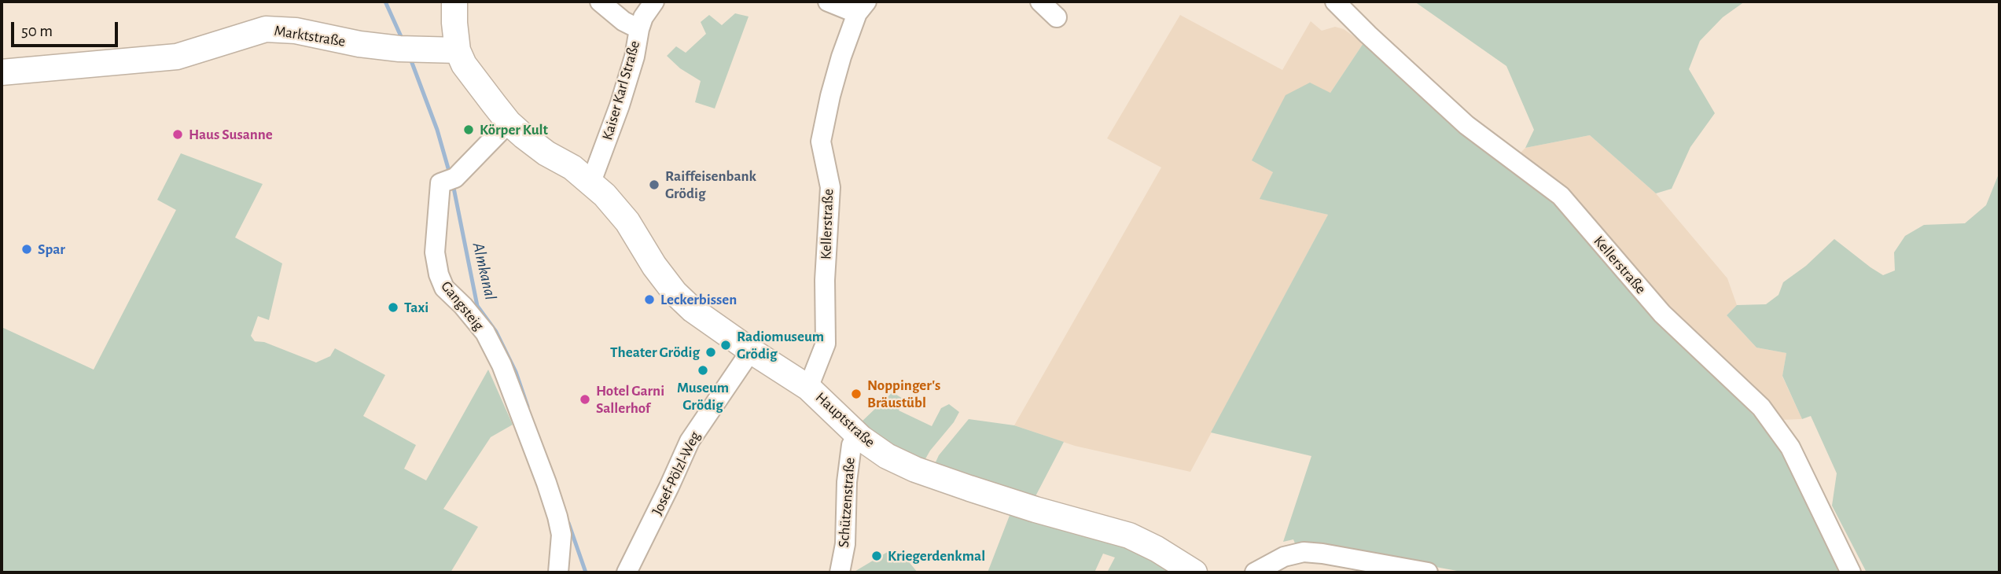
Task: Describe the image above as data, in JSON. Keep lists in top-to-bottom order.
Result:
{
  "streets": {
    "main road": ["Marktstraße", "Hauptstraße"],
    "street": [
      "Kaiser Karl Straße",
      "Kellerstraße",
      "Gangsteig",
      "Josef-Pölzl-Weg",
      "Schützenstraße"
    ]
  },
  "crossings": [
    ["Kaiser Karl Straße", "Hauptstraße"],
    ["Kellerstraße", "Hauptstraße"],
    ["Gangsteig", "Hauptstraße"],
    ["Hauptstraße", "Josef-Pölzl-Weg"],
    ["Hauptstraße", "Schützenstraße"]
  ],
  "water": ["Almkanal"],
  "places": [
    "Körper Kult",
    "Haus Susanne",
    "Raiffeisenbank Grödig",
    "Spar",
    "Leckerbissen",
    "Taxi",
    "Radiomuseum Grödig",
    "Theater Grödig",
    "Museum Grödig",
    "Noppinger's Bräustübl",
    "Hotel Garni Sallerhof",
    "Kriegerdenkmal"
  ],
  "scale_bar": "50 m"
}
